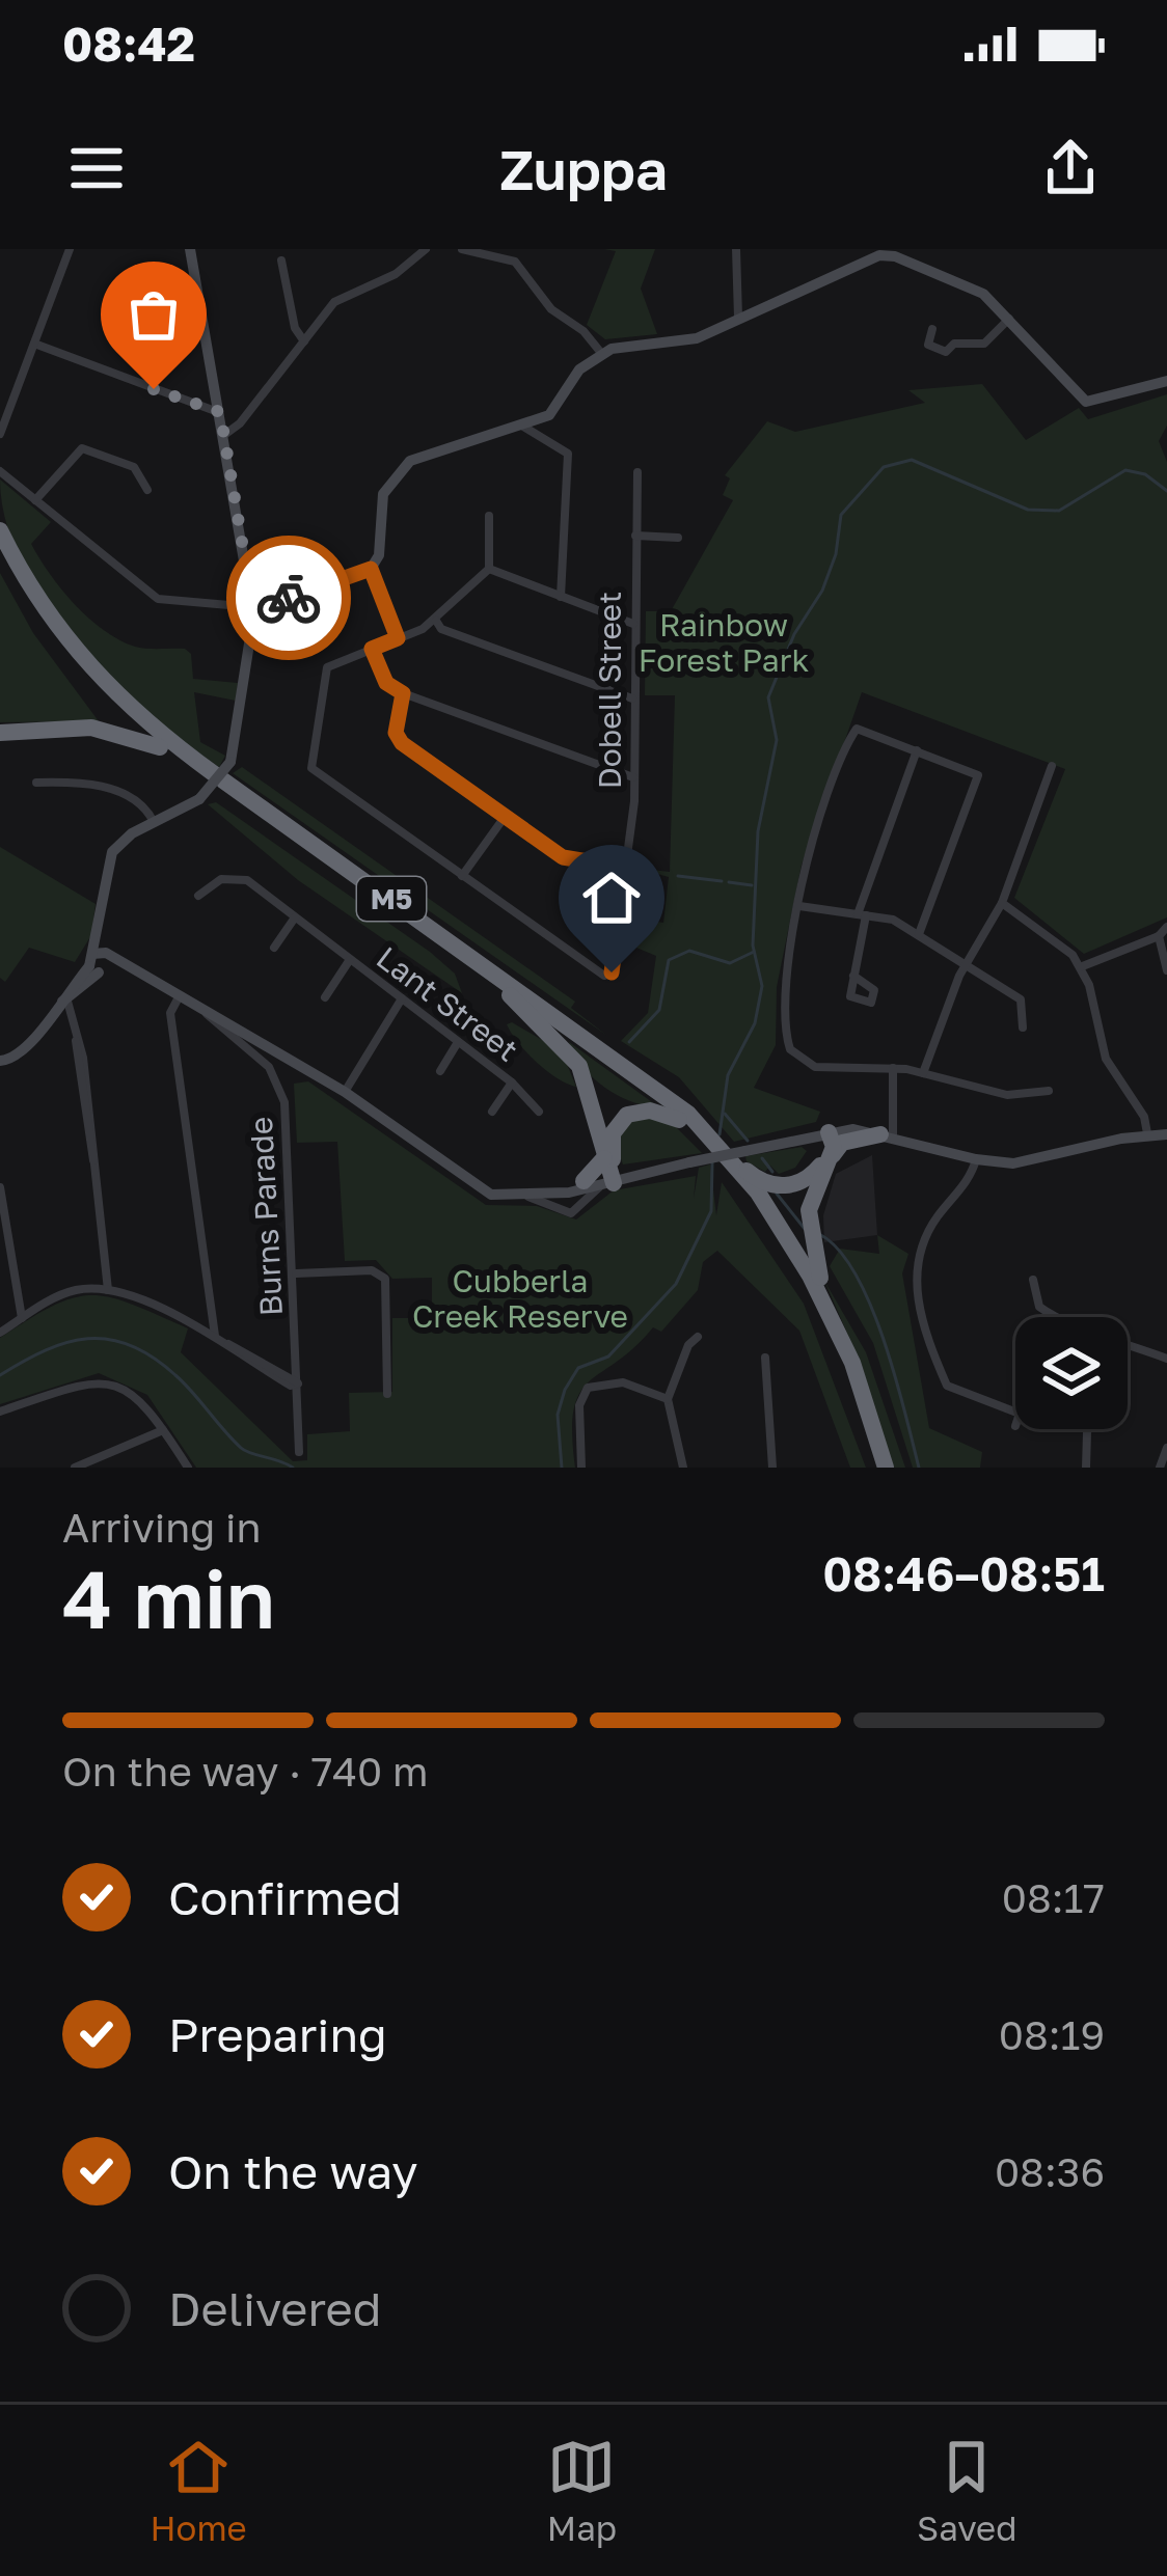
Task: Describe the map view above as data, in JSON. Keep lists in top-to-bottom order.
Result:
{
  "streets": {
    "highway": ["M5"],
    "street": ["Dobell Street", "Lant Street", "Burns Parade"]
  },
  "parks": ["Rainbow Forest Park", "Cubberla Creek Reserve"],
  "page": {
    "status": "08:42",
    "header": "Zuppa",
    "heading": ["4 min", "Arriving in", "08:46–08:51"],
    "bar": "On the way · 740 m",
    "list": [
      ["Confirmed", "08:17"],
      ["Preparing", "08:19"],
      ["On the way", "08:36"],
      "Delivered"
    ],
    "tabs": ["Home", "Map", "Saved"]
  }
}
